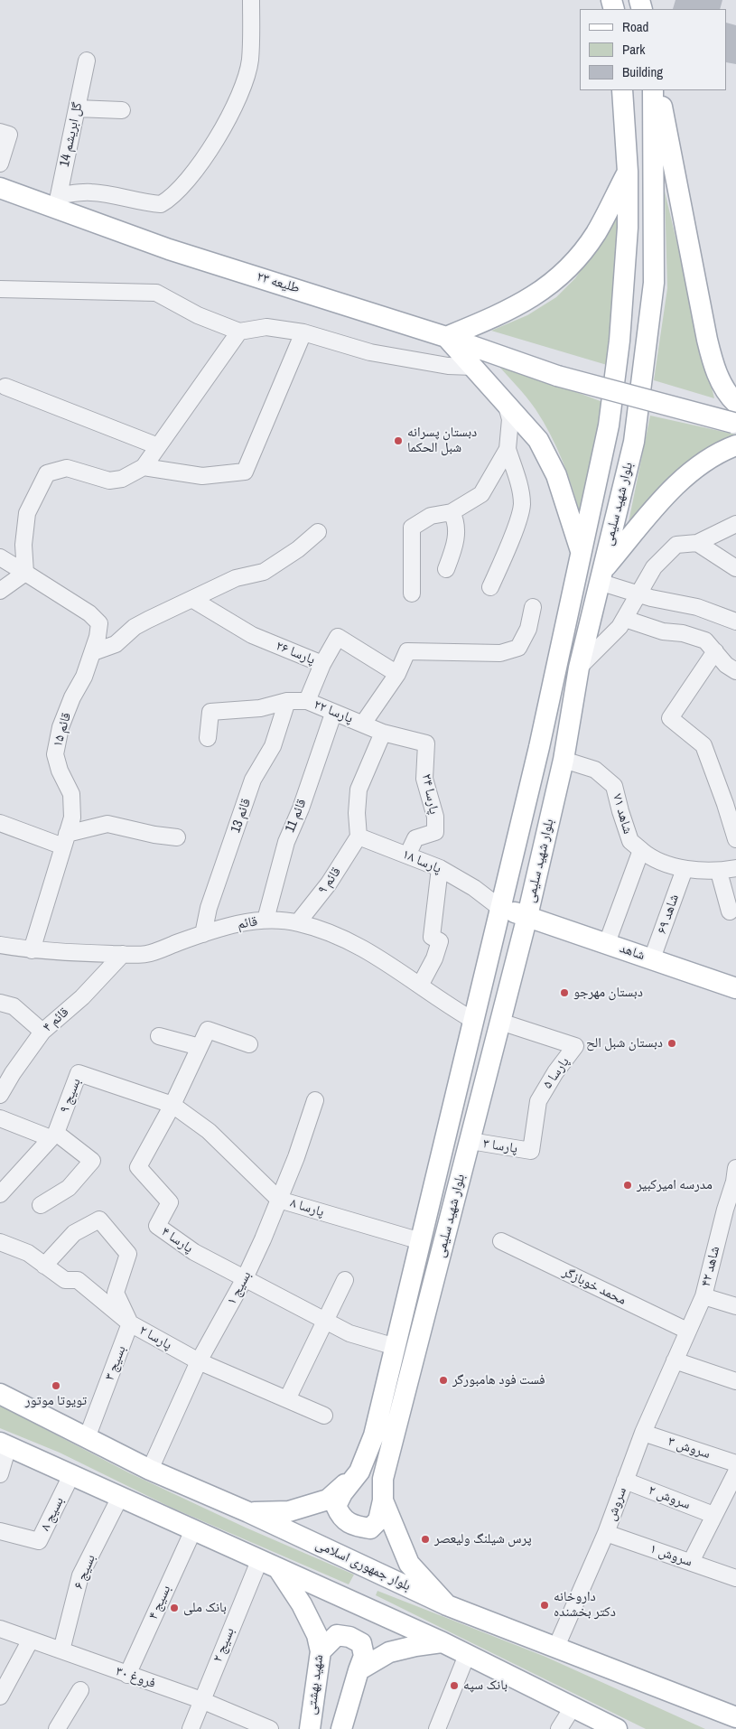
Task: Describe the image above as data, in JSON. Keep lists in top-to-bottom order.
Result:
{
  "streets": {
    "main road": [
      "طلیعه ۲۳",
      "بلوار شهید سلیمی",
      "شاهد",
      "بلوار جمهوری اسلامی",
      "شهید بهشتی"
    ],
    "street": [
      "گل ابریشم 14",
      "پارسا ۲۶",
      "پارسا ۲۲",
      "قائم ۱۵",
      "پارسا ۲۴",
      "شاهد ۷۱",
      "قائم 13",
      "قائم 11",
      "پارسا ۱۸",
      "قائم ۹",
      "شاهد ۶۹",
      "قائم",
      "قائم ۴",
      "پارسا ۵",
      "بسیج ۹",
      "پارسا ۳",
      "پارسا ۸",
      "پارسا ۴",
      "شاهد ۴۲",
      "محمد خوبازگر",
      "بسیج ۱",
      "پارسا ۲",
      "بسیج ۳",
      "سروش ۳",
      "سروش ۲",
      "سروش",
      "بسیج ۸",
      "سروش ۱",
      "بسیج ۶",
      "بسیج ۴",
      "بسیج ۲",
      "فروغ ۳۰"
    ]
  },
  "crossings": [
    ["گل ابریشم 14", "طلیعه ۲۳"],
    ["بلوار شهید سلیمی", "شاهد ۷۱"],
    ["بلوار شهید سلیمی", "پارسا ۱۸"],
    ["بلوار شهید سلیمی", "قائم"],
    ["بلوار شهید سلیمی", "شاهد"],
    ["بلوار شهید سلیمی", "پارسا ۵"],
    ["بلوار شهید سلیمی", "پارسا ۳"],
    ["بلوار شهید سلیمی", "پارسا ۸"],
    ["بلوار شهید سلیمی", "پارسا ۴"],
    ["بلوار شهید سلیمی", "بلوار جمهوری اسلامی"],
    ["پارسا ۲۲", "پارسا ۲۴"],
    ["پارسا ۲۲", "قائم 13"],
    ["پارسا ۲۲", "قائم 11"],
    ["قائم ۱۵", "قائم"],
    ["پارسا ۲۴", "پارسا ۱۸"],
    ["شاهد ۷۱", "شاهد"],
    ["قائم 13", "قائم"],
    ["قائم 11", "قائم"],
    ["پارسا ۱۸", "قائم ۹"],
    ["پارسا ۱۸", "شاهد"],
    ["قائم ۹", "قائم"],
    ["شاهد ۶۹", "شاهد"],
    ["قائم", "قائم ۴"],
    ["پارسا ۵", "پارسا ۳"],
    ["بسیج ۹", "پارسا ۸"],
    ["بسیج ۹", "پارسا ۴"],
    ["پارسا ۸", "پارسا ۴"],
    ["پارسا ۸", "بسیج ۱"],
    ["پارسا ۴", "بسیج ۱"],
    ["شاهد ۴۲", "محمد خوبازگر"],
    ["شاهد ۴۲", "سروش"],
    ["بسیج ۱", "پارسا ۲"],
    ["بسیج ۱", "بلوار جمهوری اسلامی"],
    ["پارسا ۲", "بسیج ۳"],
    ["بسیج ۳", "بلوار جمهوری اسلامی"],
    ["سروش ۳", "سروش"],
    ["سروش ۲", "سروش"],
    ["سروش", "سروش ۱"],
    ["سروش", "بلوار جمهوری اسلامی"],
    ["بسیج ۶", "فروغ ۳۰"],
    ["بسیج ۴", "فروغ ۳۰"],
    ["بسیج ۲", "فروغ ۳۰"]
  ],
  "places": [
    "دبستان پسرانه شبل الحکما",
    "دبستان مهرجو",
    "دبستان شبل الح",
    "مدرسه امیرکبیر",
    "فست فود هامبورگر",
    "تویوتا موتور",
    "پرس شیلنگ ولیعصر",
    "داروخانه دکتر بخشنده",
    "بانک ملی",
    "بانک سپه"
  ],
  "legend": ["Road", "Park", "Building"]
}
